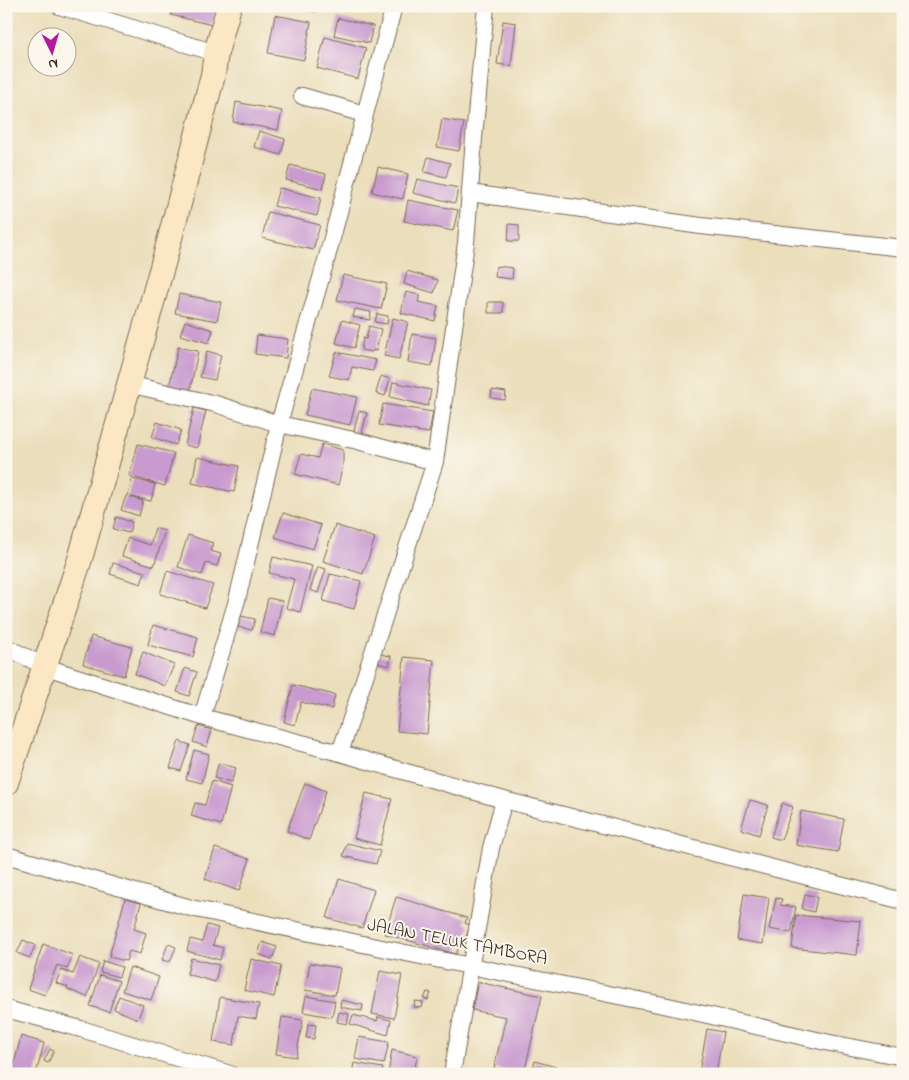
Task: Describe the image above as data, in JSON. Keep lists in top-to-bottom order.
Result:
{
  "streets": {
    "street": ["JALAN TELUK TAMBORA"]
  },
  "north": "bottom"
}
